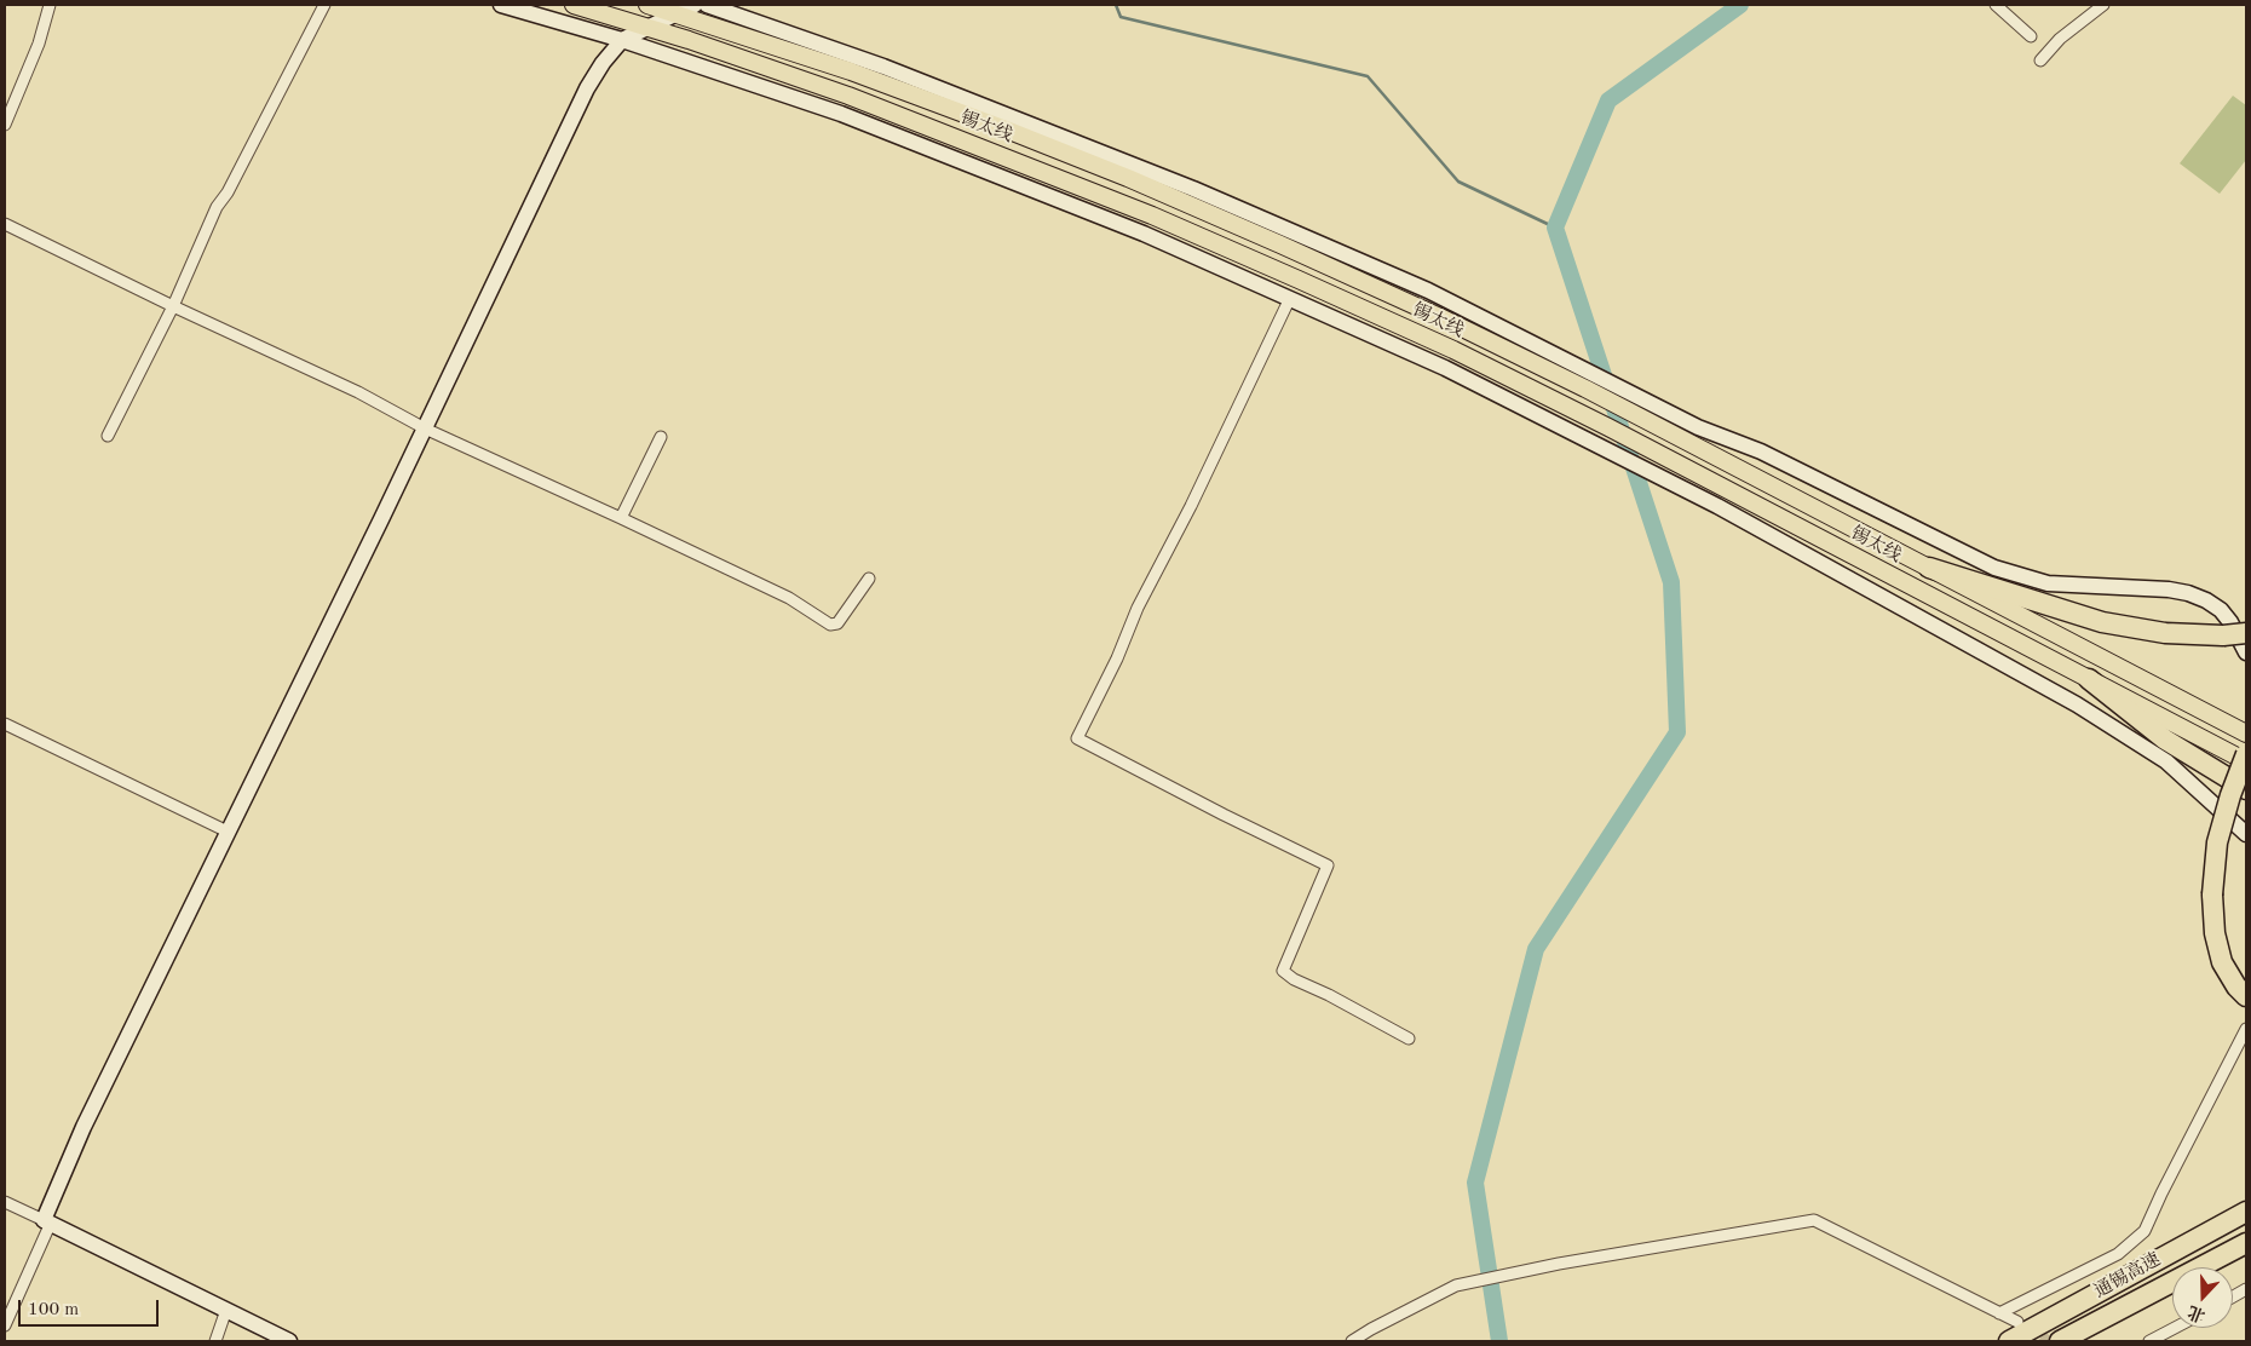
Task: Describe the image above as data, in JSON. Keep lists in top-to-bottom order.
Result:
{
  "streets": {
    "highway": ["通锡高速"],
    "main road": ["锡太线"]
  },
  "scale_bar": "100 m",
  "north": "bottom"
}
